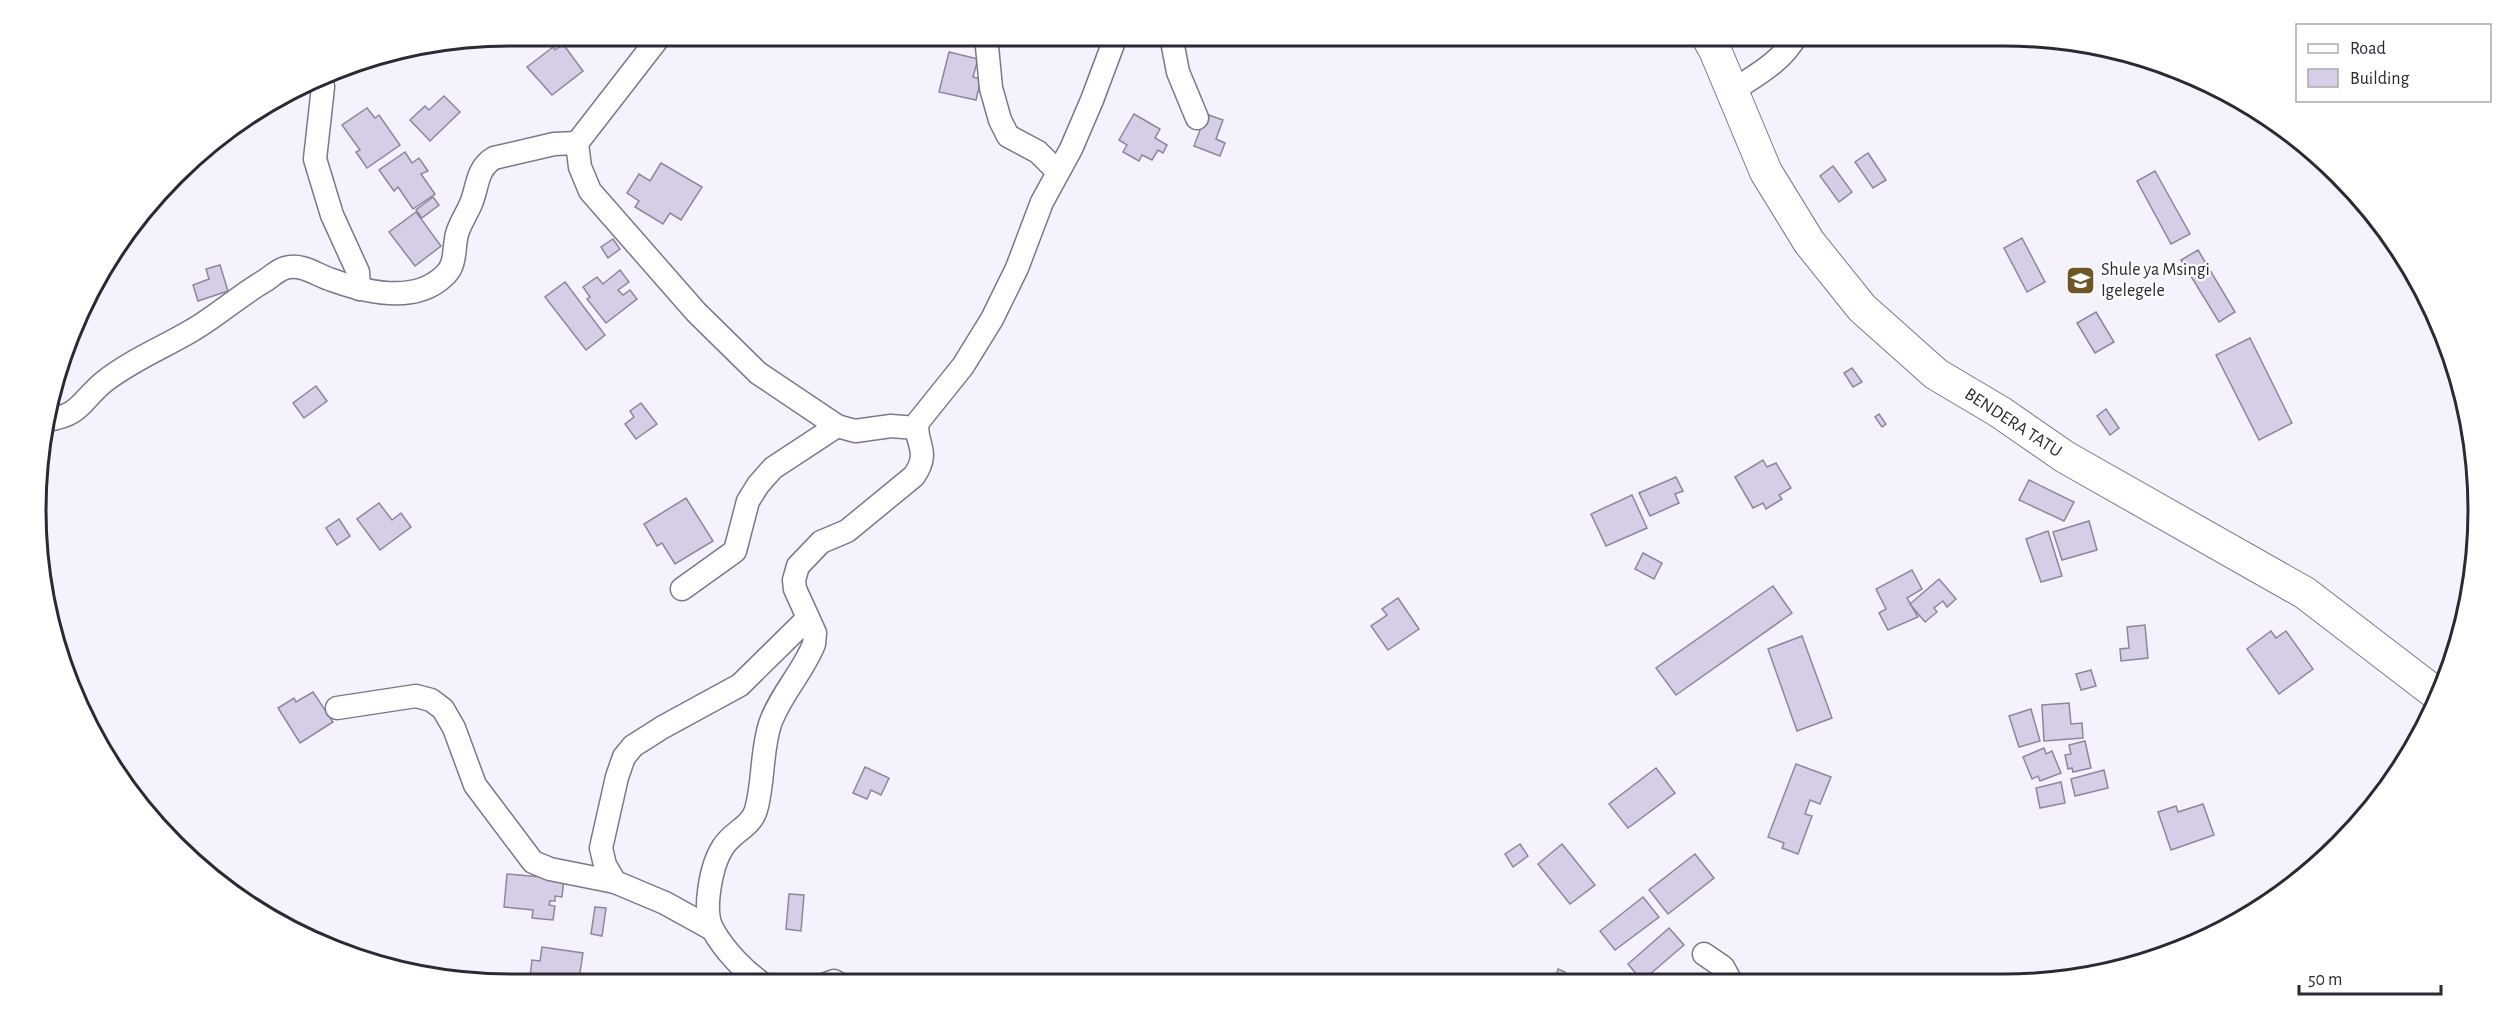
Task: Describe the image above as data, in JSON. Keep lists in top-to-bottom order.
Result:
{
  "streets": {
    "main road": ["BENDERA TATU"]
  },
  "places": {
    "school or university": ["Shule ya Msingi Igelegele"]
  },
  "legend": ["Road", "Building"],
  "scale_bar": "50 m"
}
